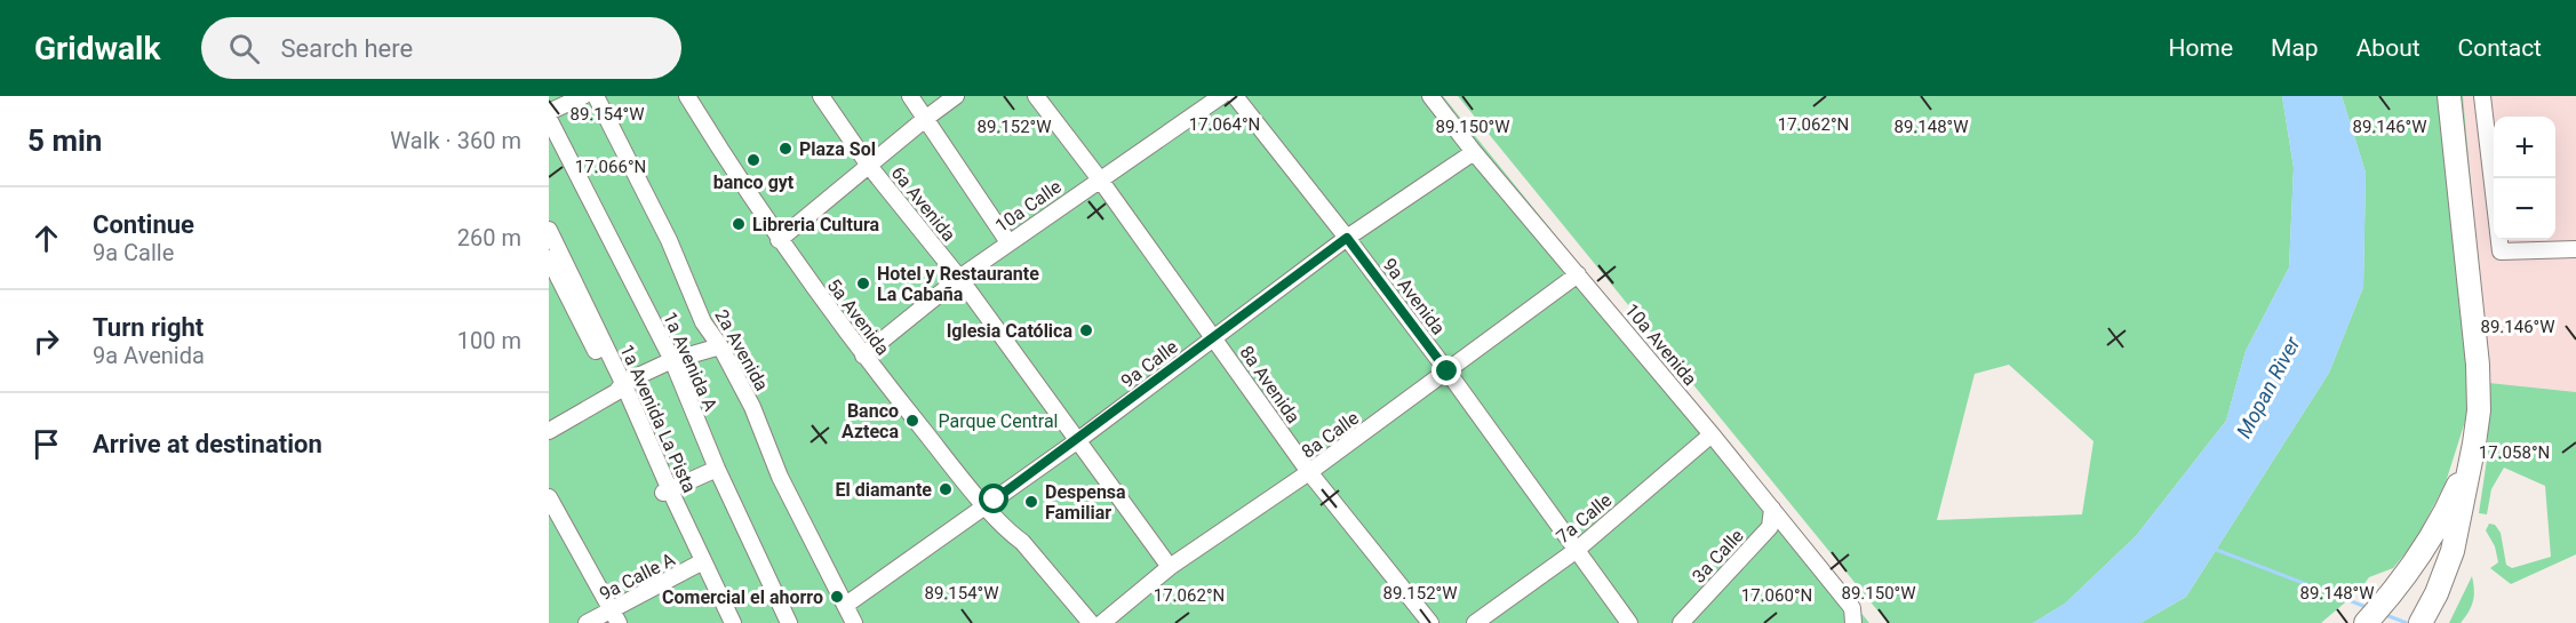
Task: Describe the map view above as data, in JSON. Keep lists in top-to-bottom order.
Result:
{
  "streets": {
    "street": [
      "6a Avenida",
      "10a Calle",
      "9a Avenida",
      "5a Avenida",
      "10a Avenida",
      "2a Avenida",
      "1a Avenida A",
      "9a Calle",
      "8a Avenida",
      "1a Avenida La Pista",
      "8a Calle",
      "7a Calle",
      "3a Calle",
      "9a Calle A"
    ]
  },
  "crossings": [
    ["6a Avenida", "10a Calle"],
    ["6a Avenida", "9a Calle"],
    ["6a Avenida", "8a Calle"],
    ["10a Calle", "5a Avenida"],
    ["10a Calle", "8a Avenida"],
    ["9a Avenida", "9a Calle"],
    ["9a Avenida", "8a Calle"],
    ["9a Avenida", "7a Calle"],
    ["5a Avenida", "9a Calle"],
    ["10a Avenida", "9a Calle"],
    ["10a Avenida", "8a Calle"],
    ["10a Avenida", "7a Calle"],
    ["10a Avenida", "3a Calle"],
    ["2a Avenida", "9a Calle"],
    ["9a Calle", "8a Avenida"],
    ["8a Avenida", "8a Calle"],
    ["1a Avenida La Pista", "9a Calle A"]
  ],
  "water": ["Mopan River"],
  "parks": ["Parque Central"],
  "places": [
    "Plaza Sol",
    "banco gyt",
    "Libreria Cultura",
    "Hotel y Restaurante La Cabaña",
    "Iglesia Católica",
    "Banco Azteca",
    "El diamante",
    "Despensa Familiar",
    "Comercial el ahorro"
  ],
  "page": {
    "header": "Gridwalk",
    "search": "Search here",
    "nav": [
      "Home",
      "Map",
      "About",
      "Contact"
    ],
    "heading": ["5 min", "Walk · 360 m"],
    "map_buttons": ["+", "−"],
    "list": [
      ["Continue", "9a Calle", "260 m"],
      ["Turn right", "9a Avenida", "100 m"],
      "Arrive at destination"
    ]
  },
  "coordinates": [
    "89.154°W",
    "17.064°N",
    "17.062°N",
    "89.152°W",
    "89.150°W",
    "89.148°W",
    "89.146°W",
    "17.066°N",
    "17.058°N",
    "17.060°N"
  ]
}
